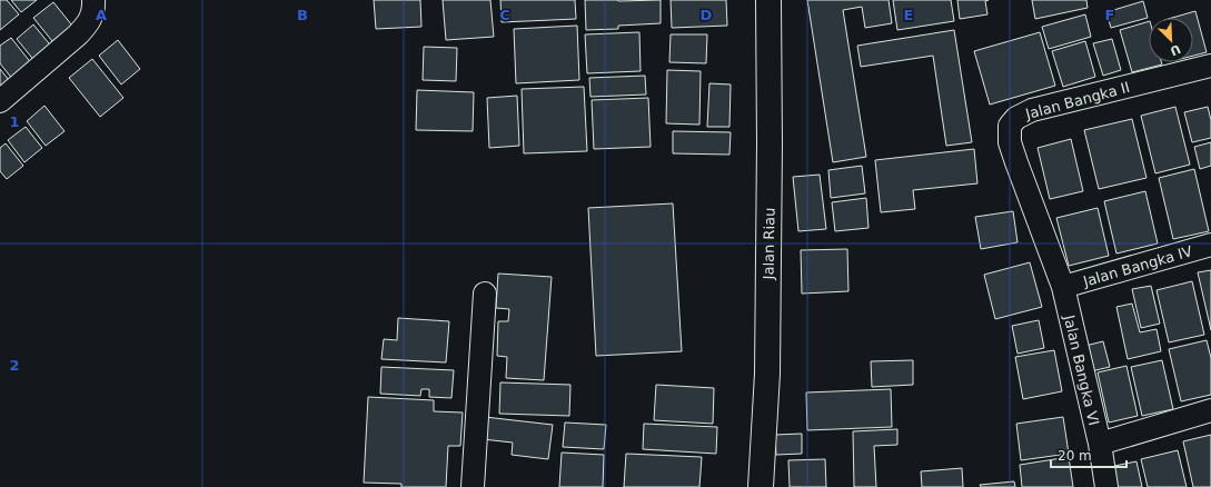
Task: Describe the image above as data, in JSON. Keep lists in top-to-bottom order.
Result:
{
  "streets": {
    "main road": ["Jalan Riau"],
    "street": ["Jalan Bangka II", "Jalan Bangka IV", "Jalan Bangka VI"]
  },
  "crossings": [
    ["Jalan Bangka II", "Jalan Bangka IV"],
    ["Jalan Bangka II", "Jalan Bangka VI"],
    ["Jalan Bangka IV", "Jalan Bangka VI"]
  ],
  "scale_bar": "20 m",
  "north": "bottom right",
  "grid": {
    "columns": [
      "A",
      "B",
      "C",
      "D",
      "E",
      "F"
    ],
    "rows": ["1", "2"]
  }
}
